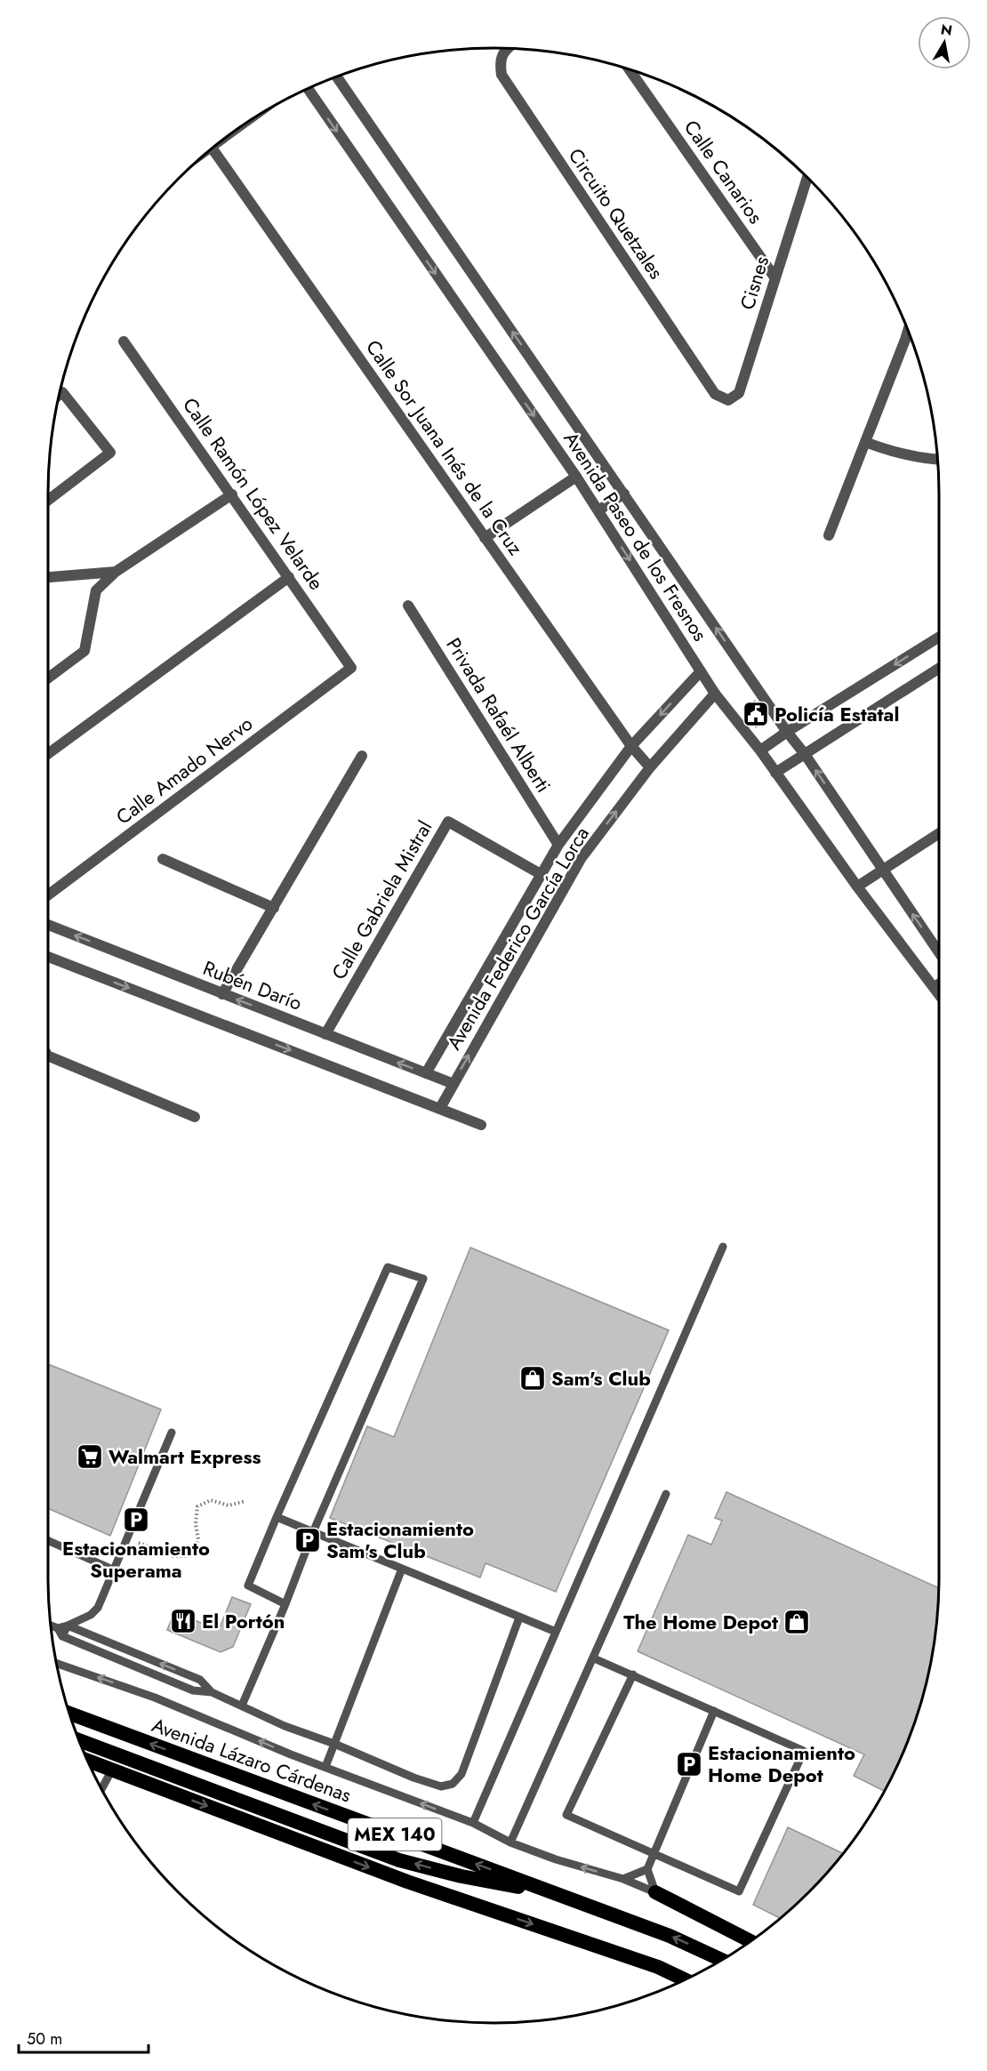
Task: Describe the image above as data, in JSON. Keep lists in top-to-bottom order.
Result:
{
  "streets": {
    "highway": ["Avenida Lázaro Cárdenas", "MEX 140"],
    "street": [
      "Calle Canarios",
      "Circuito Quetzales",
      "Cisnes",
      "Calle Sor Juana Inés de la Cruz",
      "Calle Ramón López Velarde",
      "Avenida Paseo de los Fresnos",
      "Privada Rafaél Alberti",
      "Calle Amado Nervo",
      "Calle Gabriela Mistral",
      "Avenida Federico García Lorca",
      "Rubén Darío"
    ]
  },
  "crossings": [
    ["Calle Canarios", "Cisnes"],
    ["Circuito Quetzales", "Cisnes"],
    ["Calle Sor Juana Inés de la Cruz", "Avenida Federico García Lorca"],
    ["Calle Ramón López Velarde", "Calle Amado Nervo"],
    ["Avenida Paseo de los Fresnos", "Avenida Federico García Lorca"],
    ["Privada Rafaél Alberti", "Avenida Federico García Lorca"],
    ["Calle Gabriela Mistral", "Avenida Federico García Lorca"],
    ["Calle Gabriela Mistral", "Rubén Darío"],
    ["Avenida Federico García Lorca", "Rubén Darío"]
  ],
  "places": {
    "public building": ["Policía Estatal"],
    "shop": ["Sam's Club", "The Home Depot"],
    "supermarket": ["Walmart Express"],
    "parking": ["Estacionamiento Superama", "Estacionamiento Sam's Club", "Estacionamiento Home Depot"],
    "restaurant": ["El Portón"]
  },
  "scale_bar": "50 m",
  "north": "top"
}
